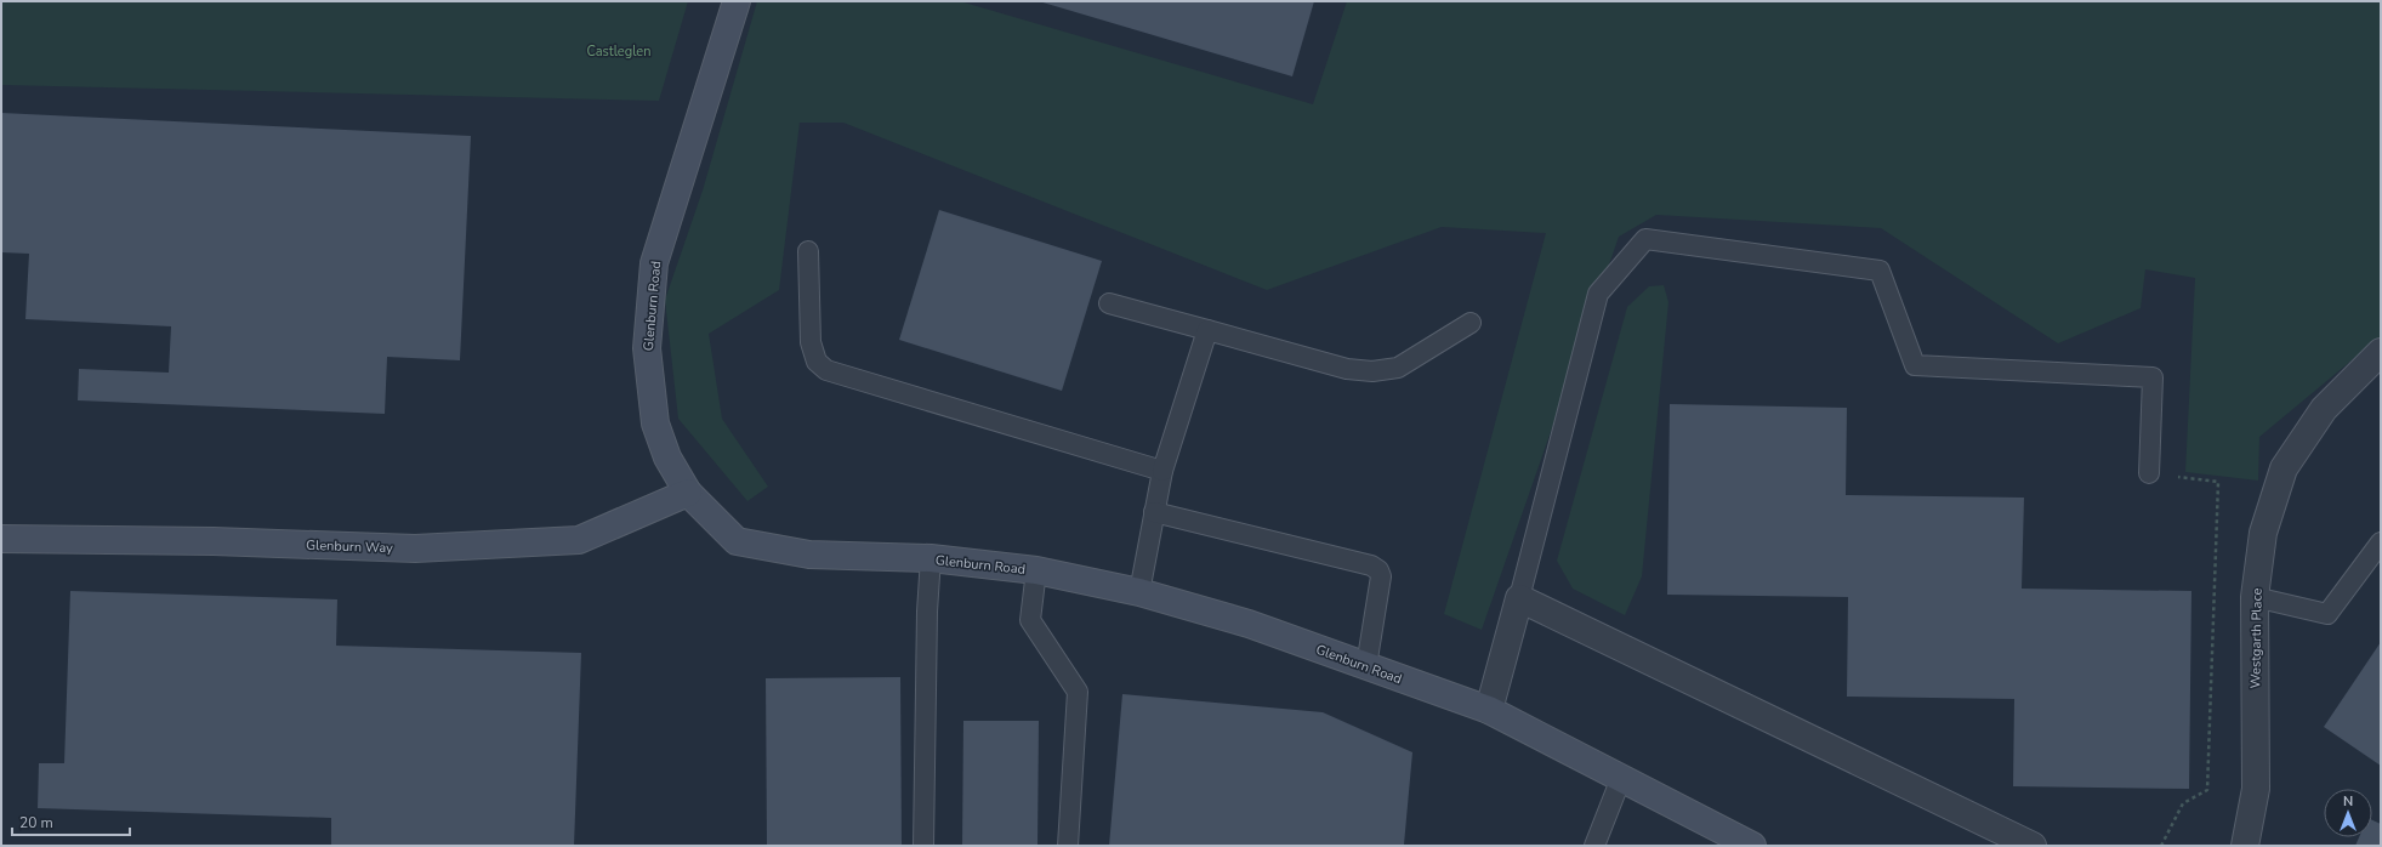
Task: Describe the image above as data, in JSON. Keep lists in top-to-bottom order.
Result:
{
  "streets": {
    "street": ["Glenburn Road", "Glenburn Way", "Westgarth Place"]
  },
  "crossings": [
    ["Glenburn Road", "Glenburn Way"]
  ],
  "parks": ["Castleglen"],
  "scale_bar": "20 m",
  "north": "top"
}
